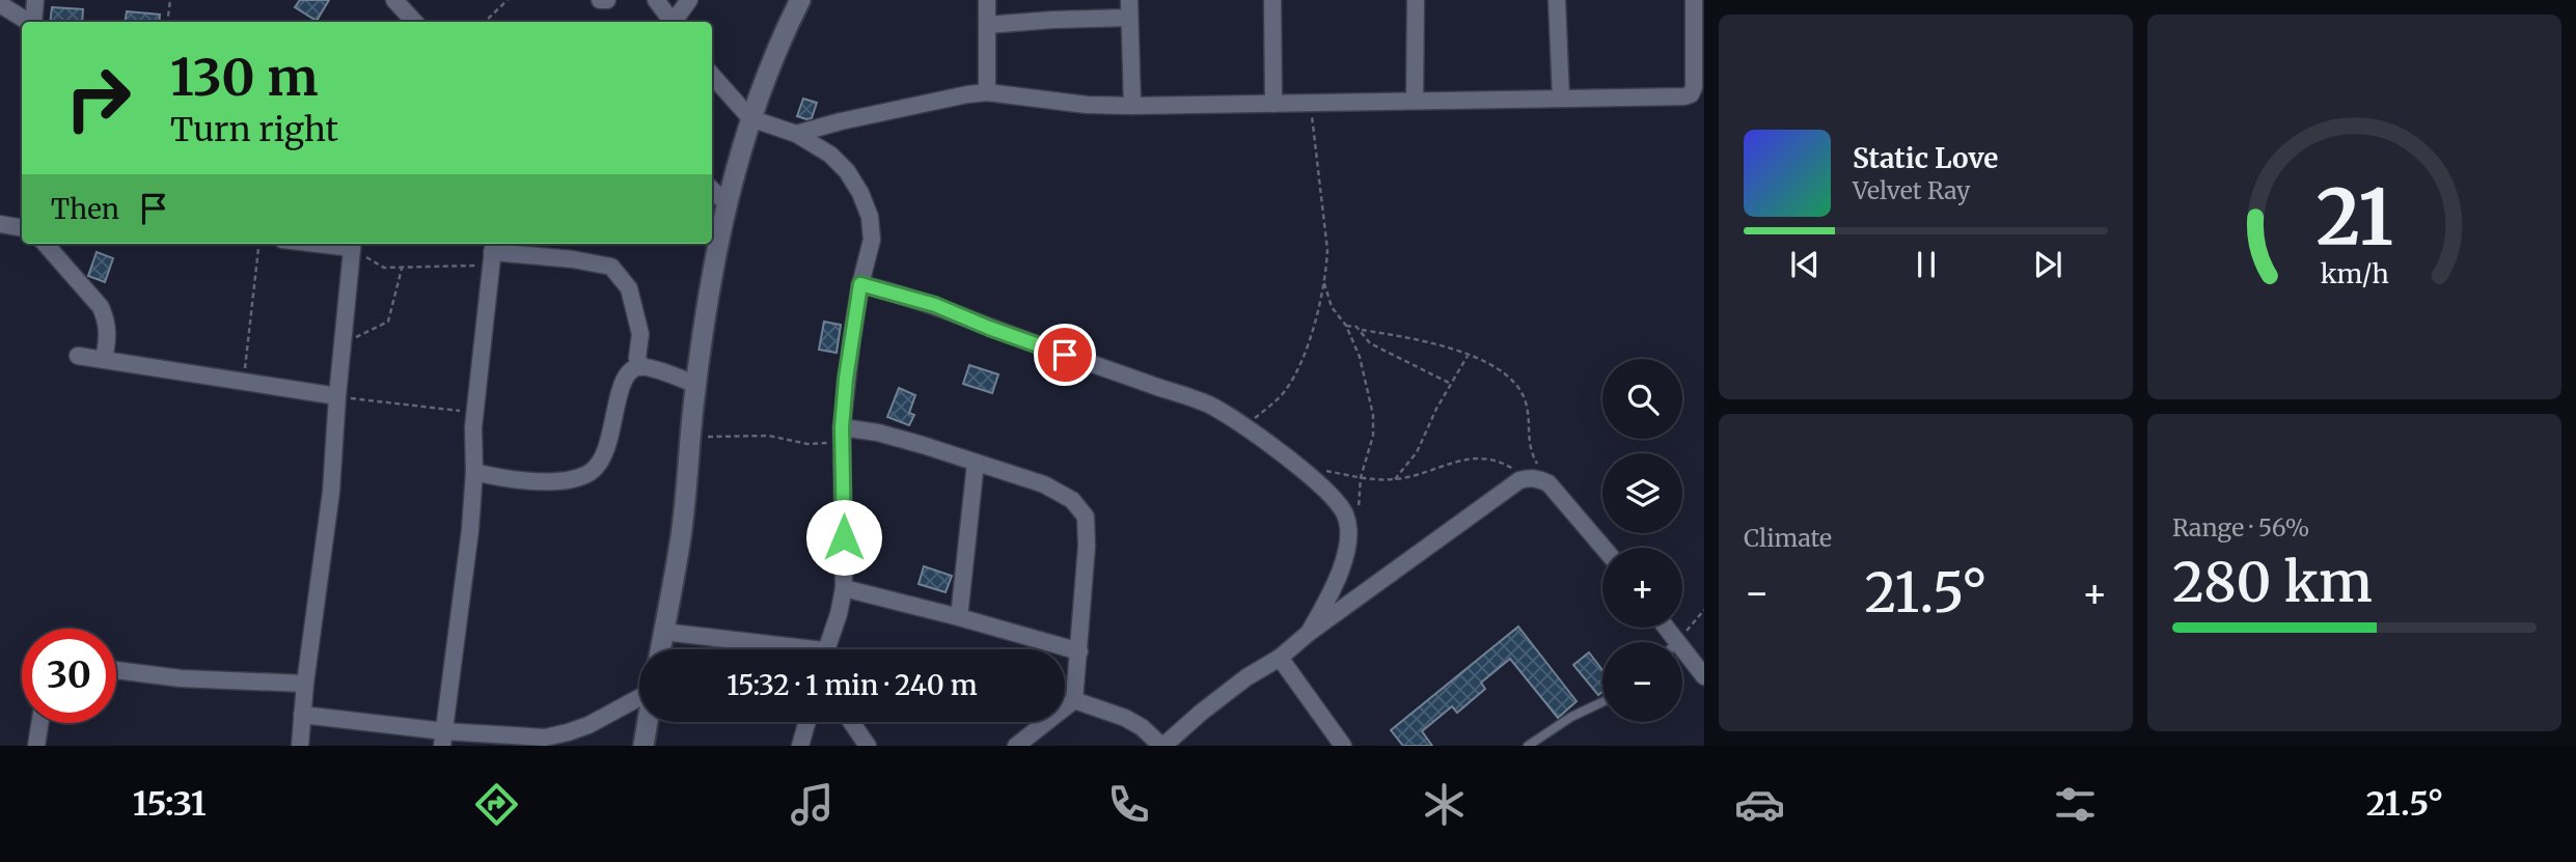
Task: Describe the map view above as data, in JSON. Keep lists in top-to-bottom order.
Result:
{
  "page": {
    "turn": ["130 m", "Turn right"],
    "song": ["Static Love", "Velvet Ray"],
    "then": "Then",
    "map_buttons": ["+", "−"],
    "tile": [
      "Climate",
      ["Range · 56%", "280 km"]
    ],
    "heat": ["−", "21.5°", "+"],
    "limit": "30",
    "trip": "15:32 · 1 min · 240 m",
    "tabs": ["15:31", "21.5°"],
    "gauge": ["21", "km/h"]
  }
}
